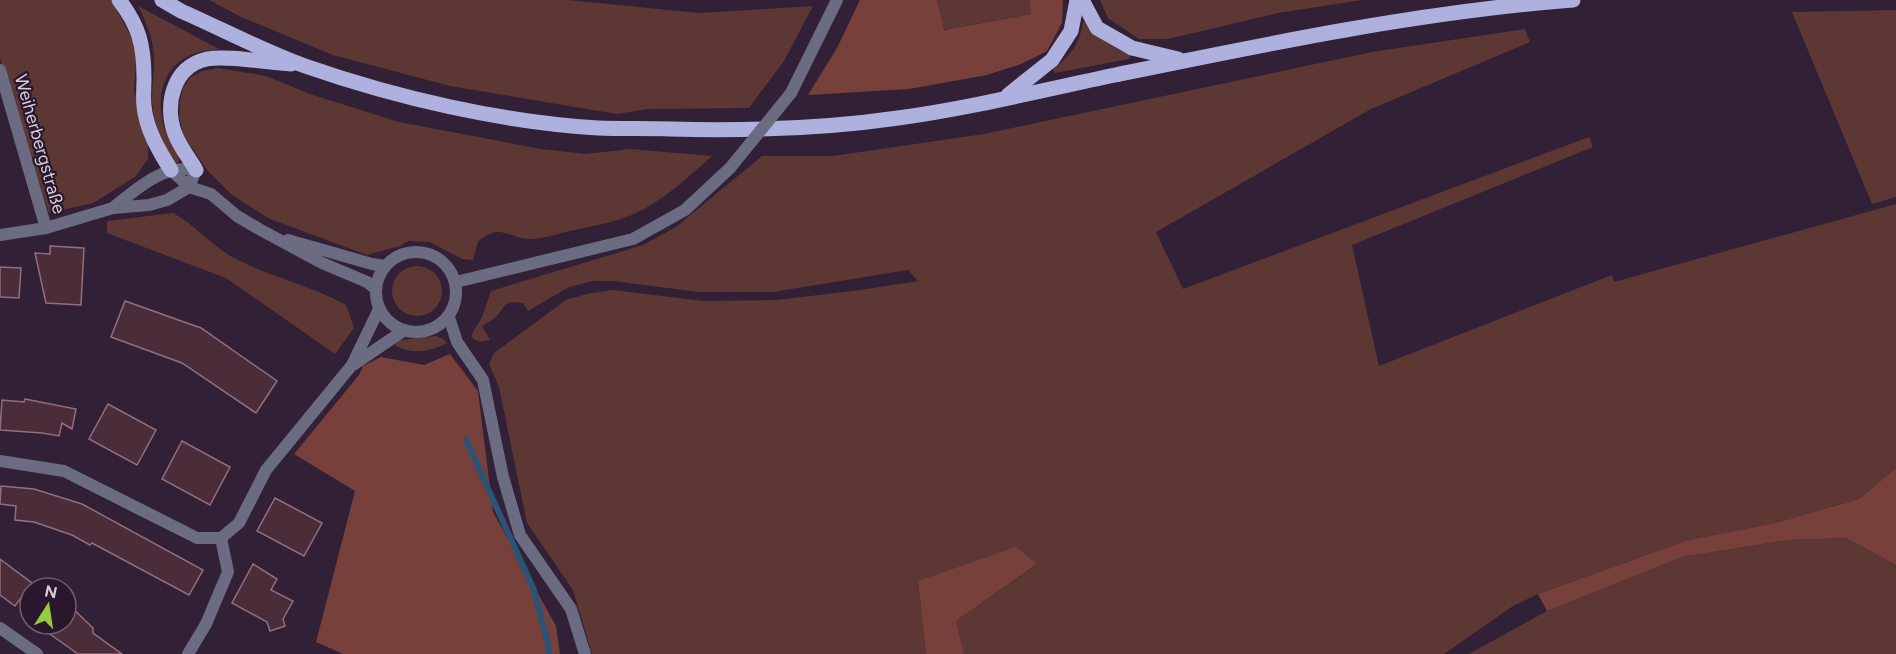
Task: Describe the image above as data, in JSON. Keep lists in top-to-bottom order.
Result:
{
  "streets": {
    "street": ["Weiherbergstraße"]
  },
  "north": "top"
}
